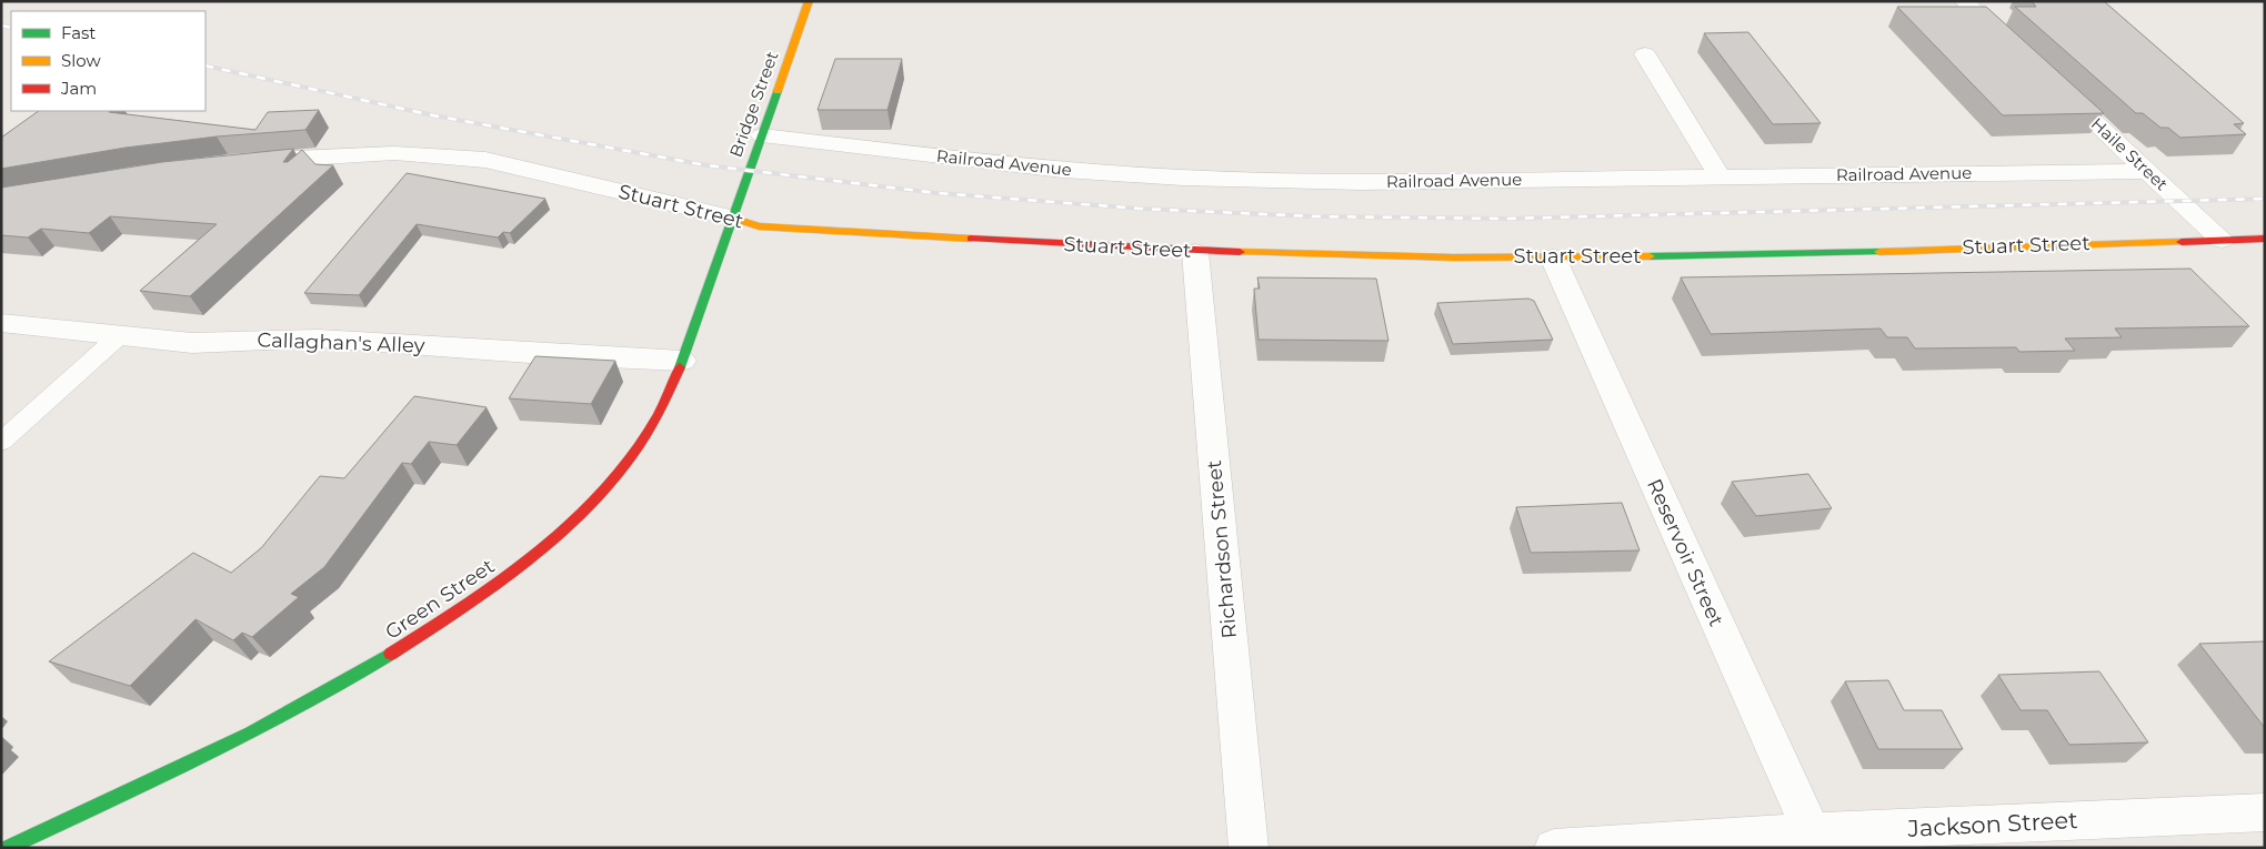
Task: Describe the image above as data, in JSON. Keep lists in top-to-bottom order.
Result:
{
  "streets": {
    "street": [
      "Bridge Street",
      "Haile Street",
      "Railroad Avenue",
      "Stuart Street",
      "Callaghan's Alley",
      "Richardson Street",
      "Reservoir Street",
      "Green Street",
      "Jackson Street"
    ]
  },
  "crossings": [
    ["Bridge Street", "Railroad Avenue"],
    ["Bridge Street", "Stuart Street"],
    ["Bridge Street", "Green Street"],
    ["Haile Street", "Railroad Avenue"],
    ["Haile Street", "Stuart Street"],
    ["Stuart Street", "Richardson Street"],
    ["Stuart Street", "Reservoir Street"],
    ["Stuart Street", "Green Street"],
    ["Callaghan's Alley", "Green Street"],
    ["Reservoir Street", "Jackson Street"]
  ],
  "legend": ["Fast", "Slow", "Jam"]
}
